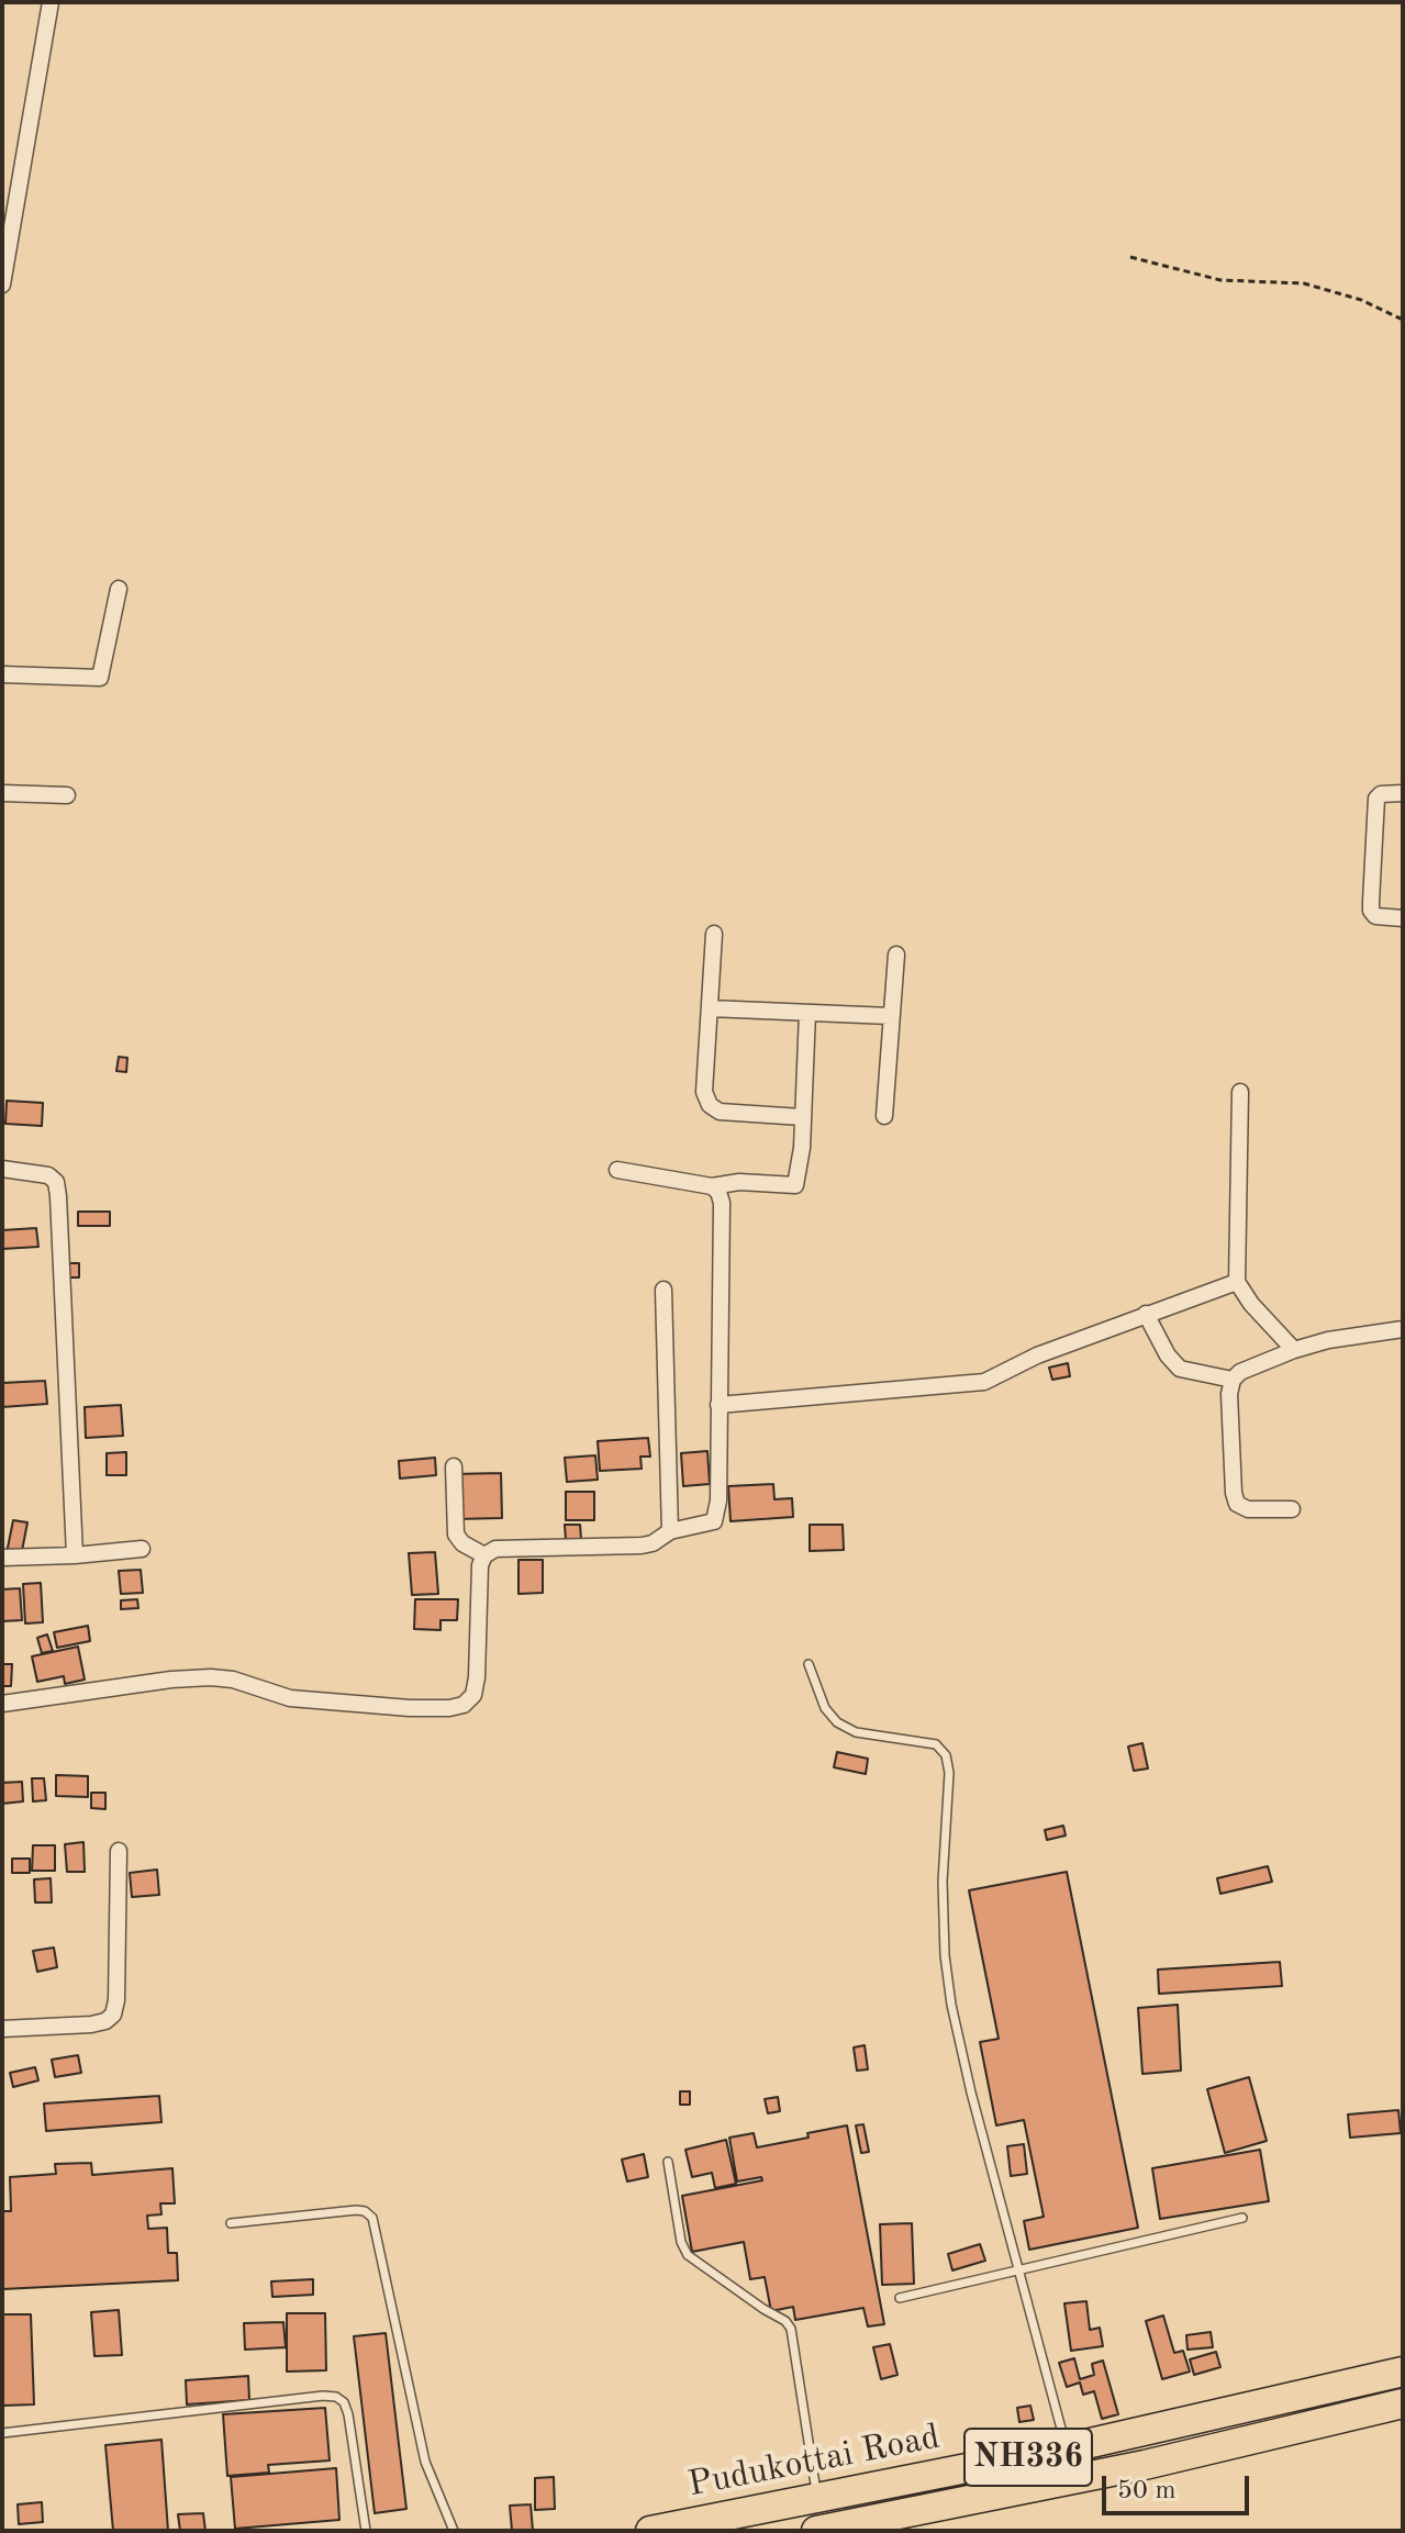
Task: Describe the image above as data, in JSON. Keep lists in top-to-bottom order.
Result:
{
  "streets": {
    "highway": ["NH336", "Pudukottai Road"]
  },
  "scale_bar": "50 m"
}
